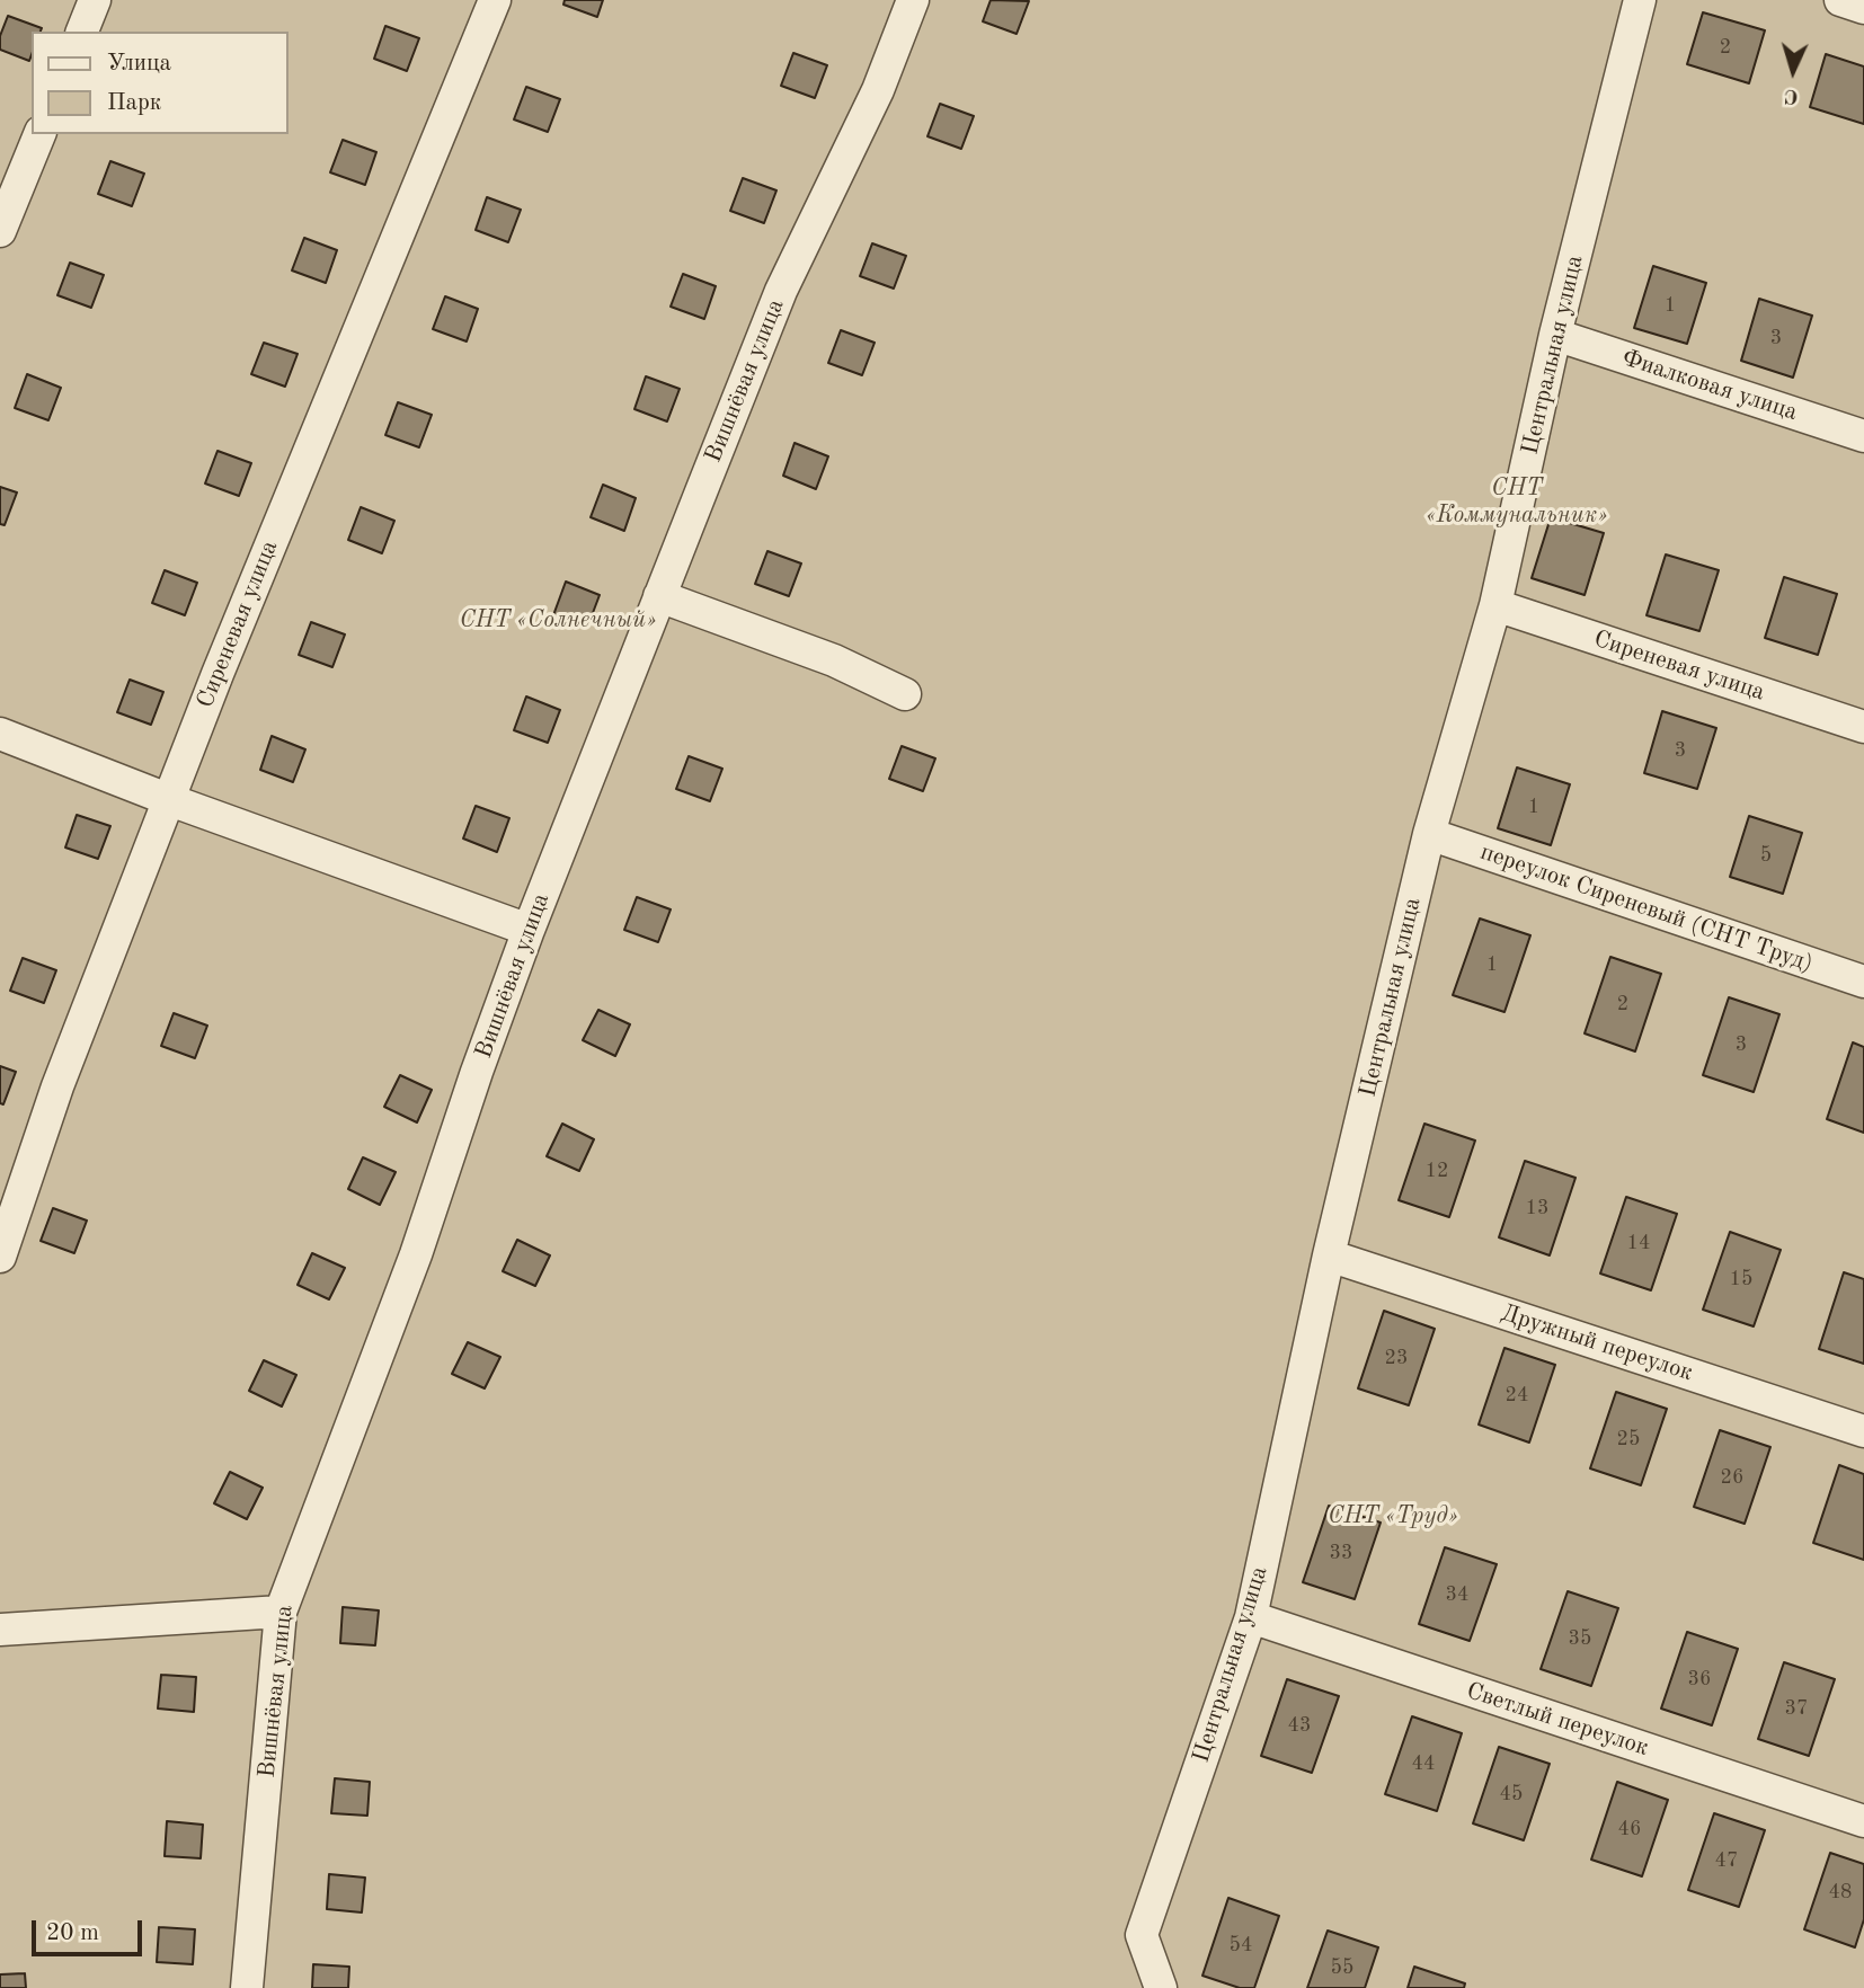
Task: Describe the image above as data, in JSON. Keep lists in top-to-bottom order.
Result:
{
  "streets": {
    "street": [
      "Центральная улица",
      "Вишнёвая улица",
      "Фиалковая улица",
      "Сиреневая улица",
      "переулок Сиреневый (СНТ Труд)",
      "Дружный переулок",
      "Светлый переулок"
    ]
  },
  "crossings": [
    ["Центральная улица", "Фиалковая улица"],
    ["Центральная улица", "Сиреневая улица"],
    ["Центральная улица", "переулок Сиреневый (СНТ Труд)"],
    ["Центральная улица", "Дружный переулок"],
    ["Центральная улица", "Светлый переулок"]
  ],
  "parks": ["СНТ «Коммунальник»", "СНТ «Солнечный»", "СНТ «Труд»"],
  "house_numbers": [
    "2",
    "1",
    "3",
    "3",
    "1",
    "5",
    "1",
    "2",
    "3",
    "12",
    "13",
    "14",
    "15",
    "23",
    "24",
    "25",
    "26",
    "33",
    "34",
    "35",
    "36",
    "37",
    "43",
    "44",
    "45",
    "46",
    "47",
    "48",
    "54",
    "55"
  ],
  "legend": ["Улица", "Парк"],
  "scale_bar": "20 m",
  "north": "bottom"
}
